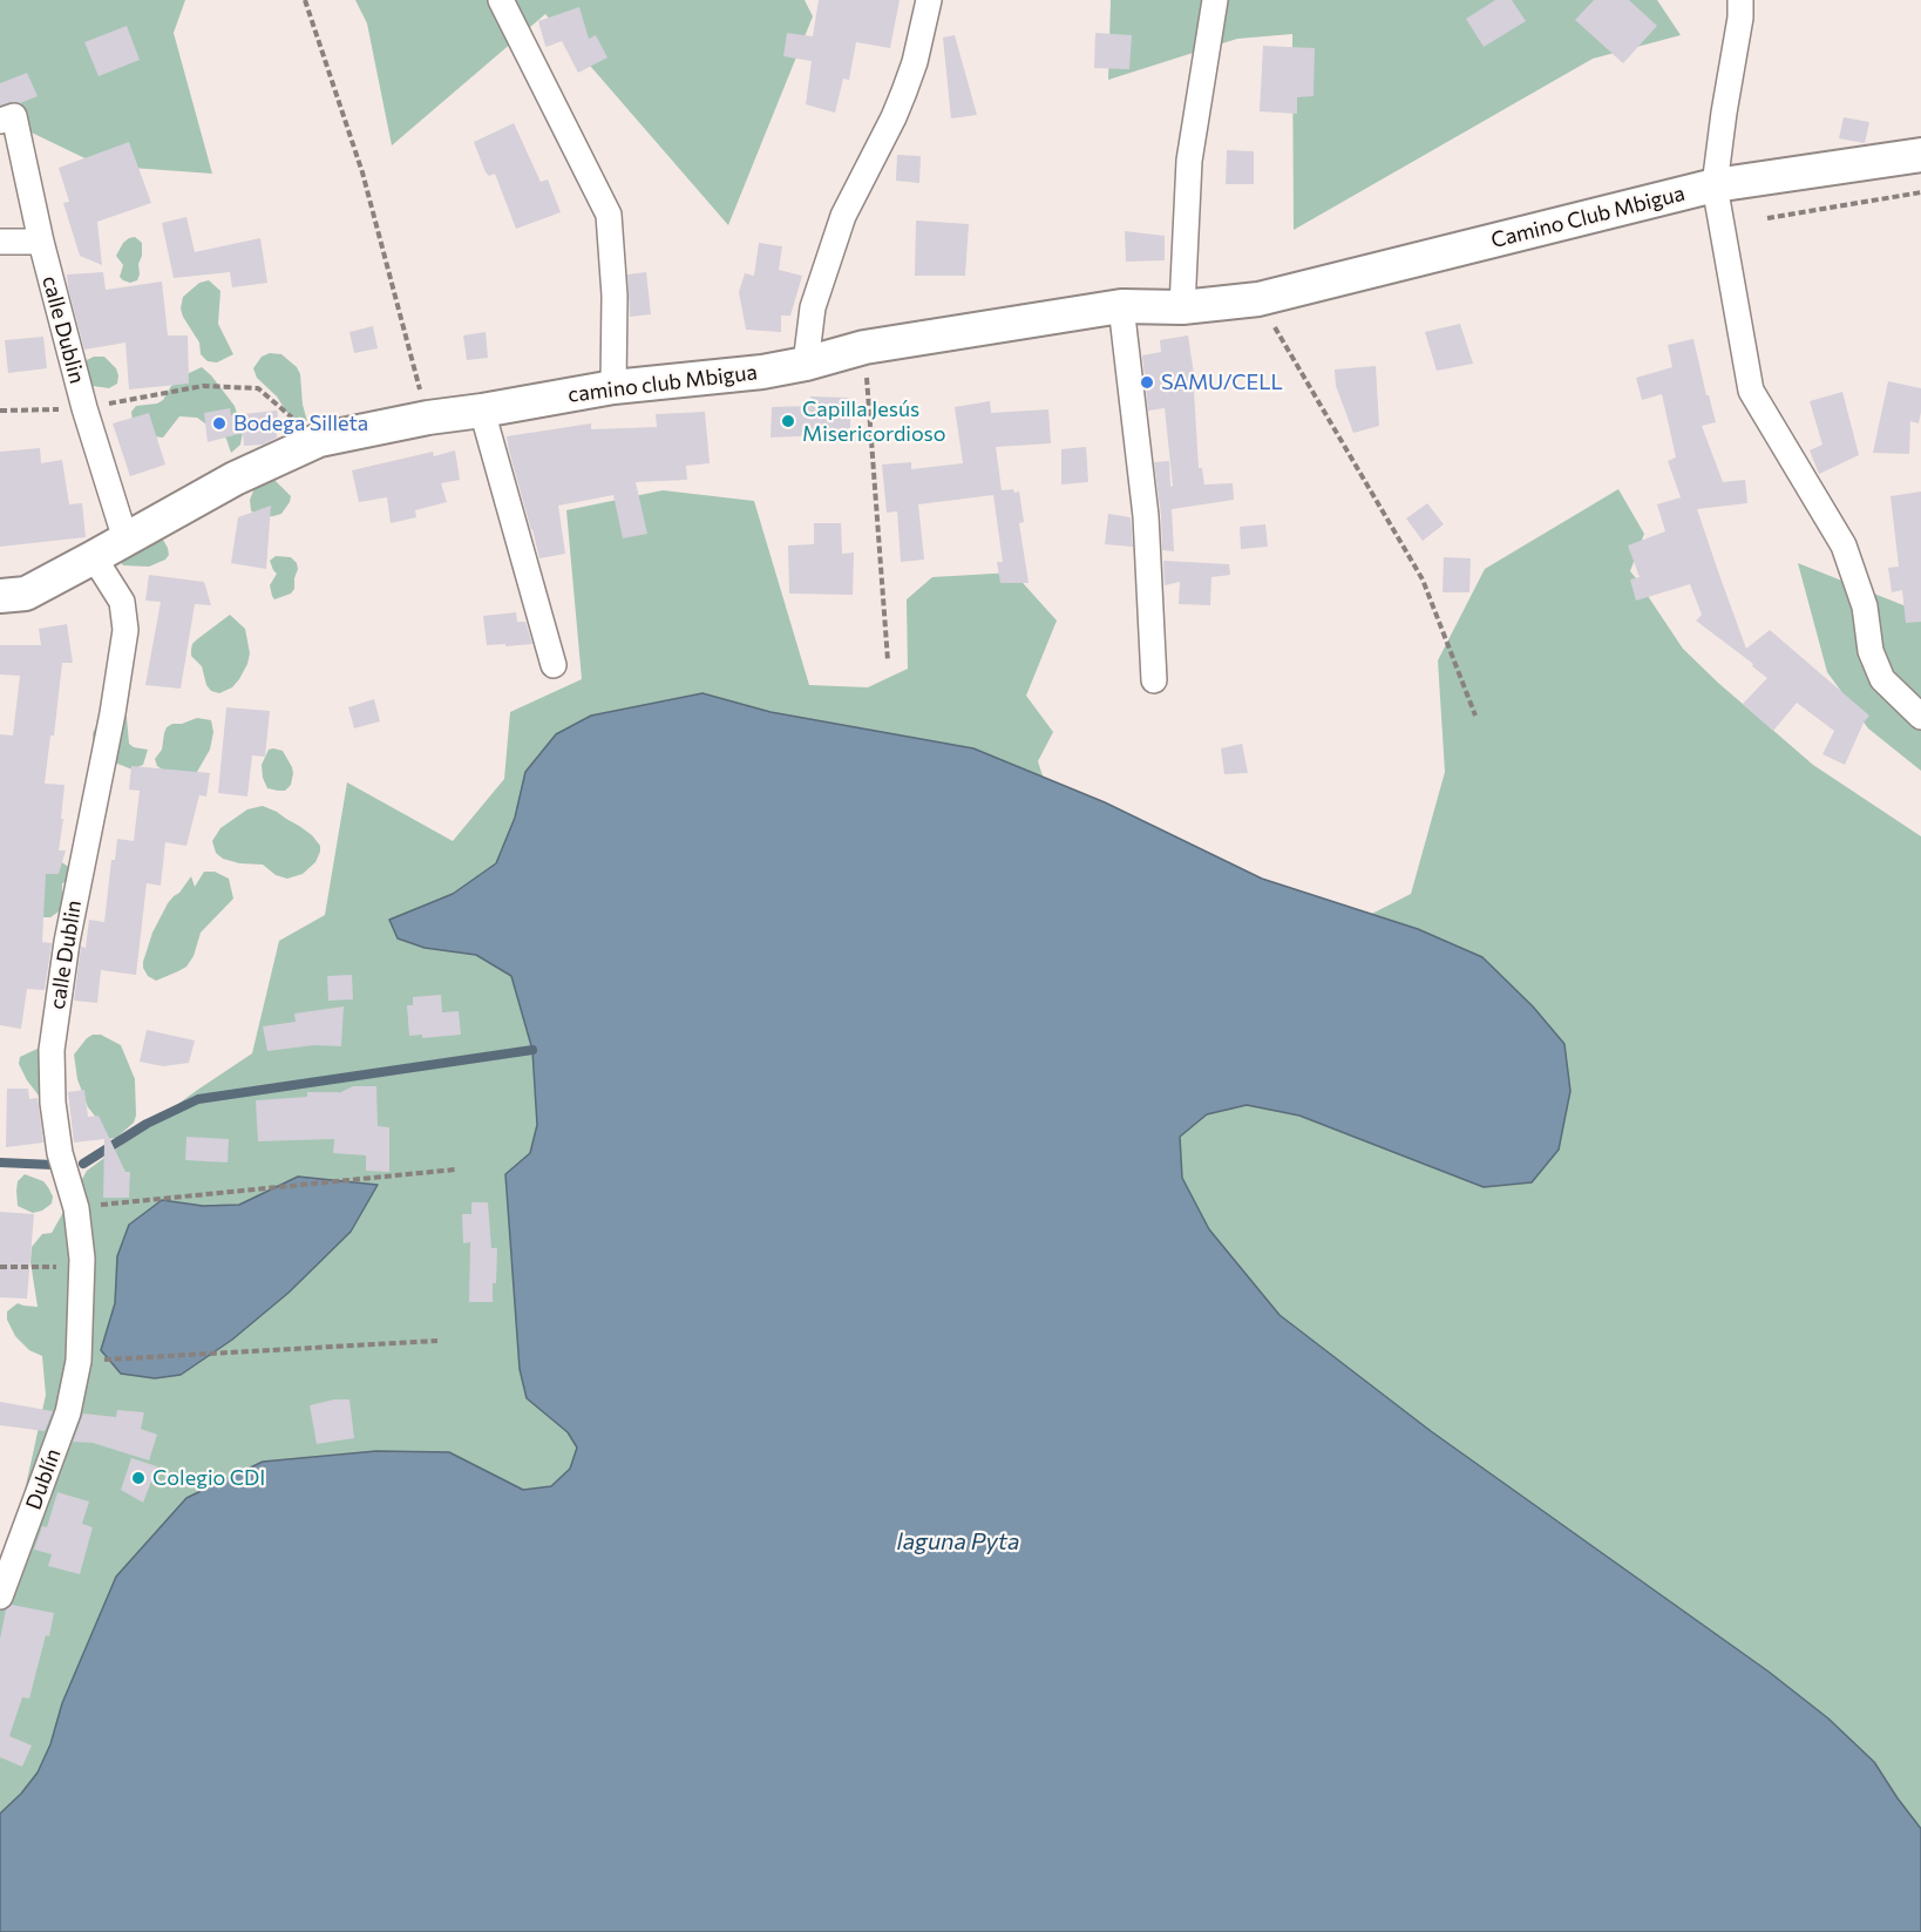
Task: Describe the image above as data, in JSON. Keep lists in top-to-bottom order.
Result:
{
  "streets": {
    "main road": ["Camino Club Mbigua", "camino club Mbigua"],
    "street": ["calle Dublin", "Dublín"]
  },
  "crossings": [
    ["Camino Club Mbigua", "camino club Mbigua"],
    ["calle Dublin", "camino club Mbigua"],
    ["calle Dublin", "Dublín"]
  ],
  "water": ["laguna Pyta"],
  "places": [
    "SAMU/CELL",
    "Capilla Jesús Misericordioso",
    "Bodega Silleta",
    "Colegio CDI"
  ]
}
